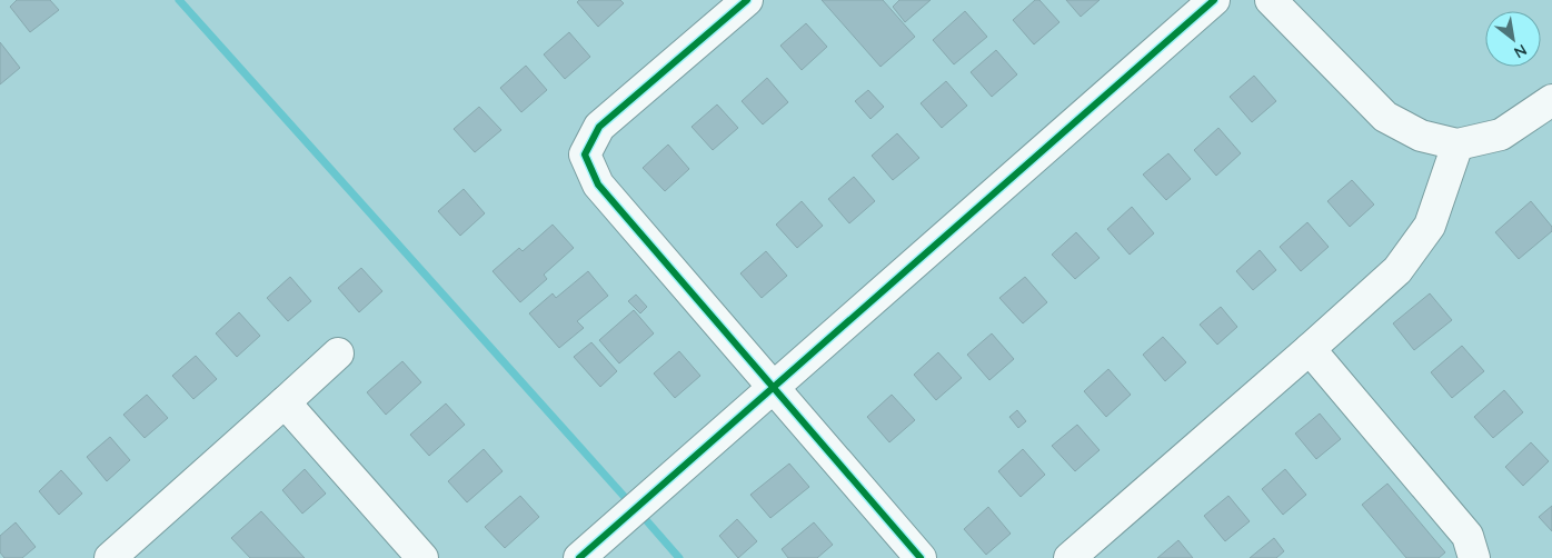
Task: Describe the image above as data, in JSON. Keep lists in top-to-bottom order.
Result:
{
  "north": "bottom right"
}
